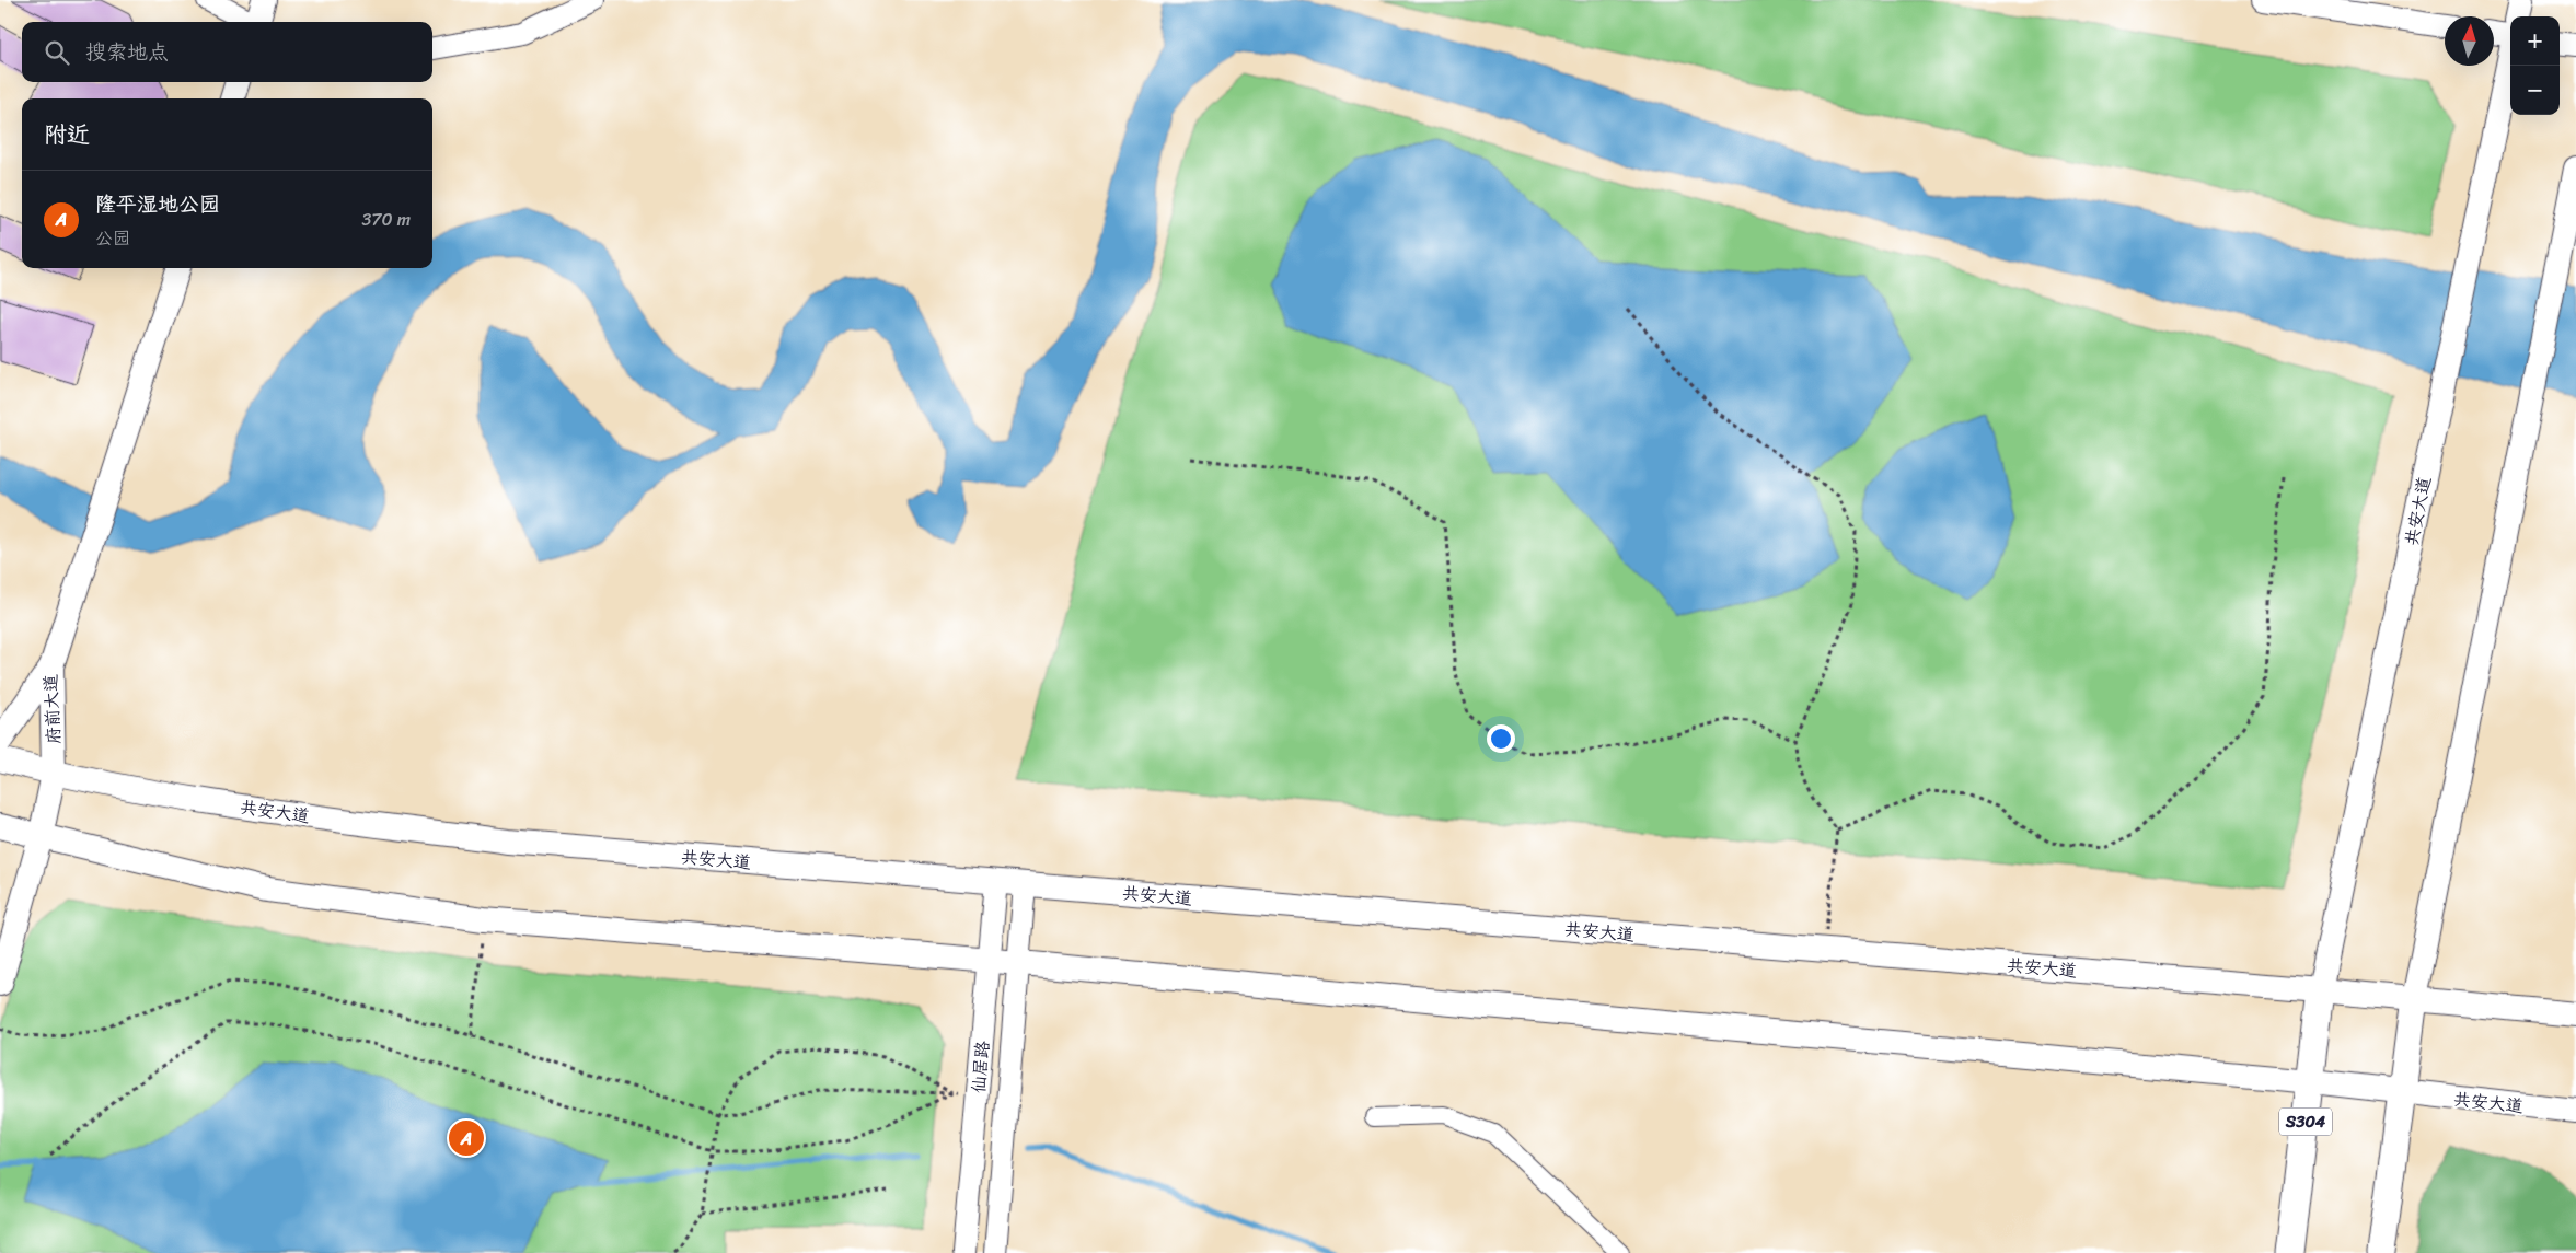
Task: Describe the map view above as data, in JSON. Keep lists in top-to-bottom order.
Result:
{
  "streets": {
    "main road": ["共安大道", "府前大道", "S304"],
    "street": ["仙居路"]
  },
  "crossings": [
    ["共安大道", "府前大道"],
    ["共安大道", "仙居路"]
  ],
  "north": "top",
  "page": {
    "map_buttons": ["+", "−"],
    "search": "搜索地点",
    "heading": "附近",
    "list": [
      {
        "mark": "A",
        "name": "隆平湿地公园",
        "note": "公园",
        "value": "370 m"
      }
    ],
    "pins": "A"
  }
}
